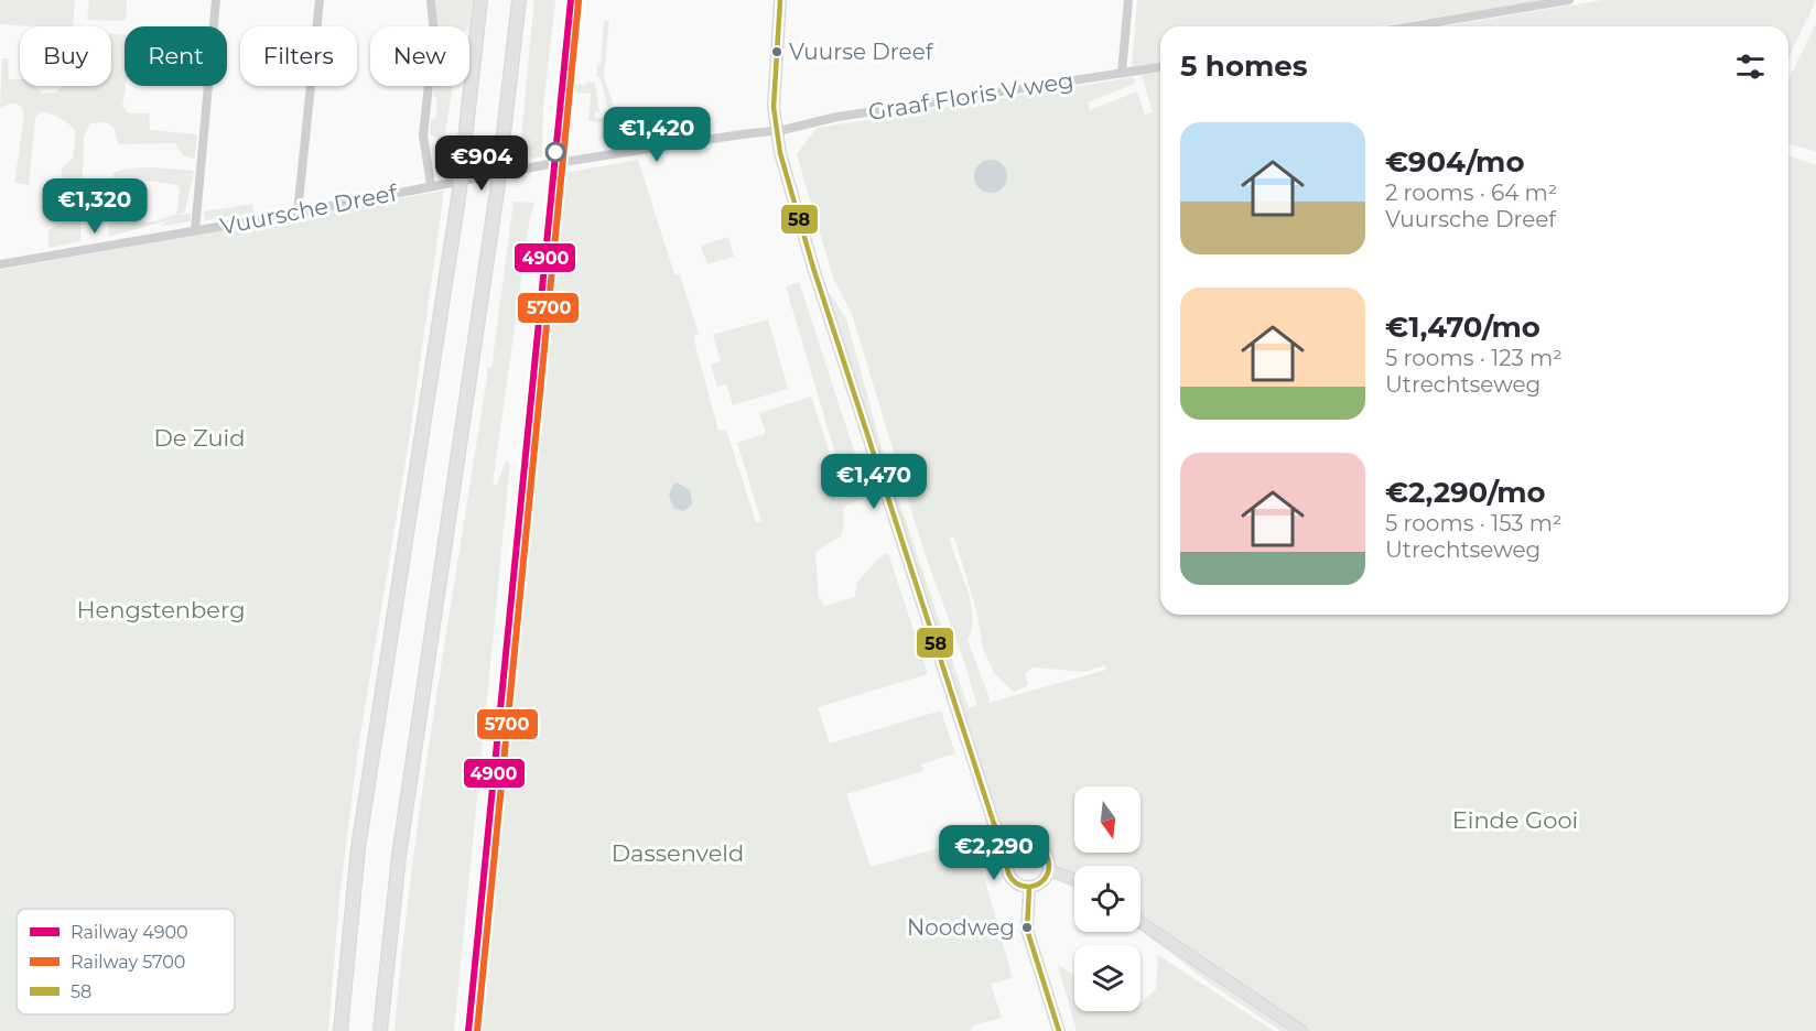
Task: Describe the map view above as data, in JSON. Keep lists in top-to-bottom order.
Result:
{
  "streets": {
    "street": ["Graaf Floris V weg", "Vuursche Dreef"]
  },
  "crossings": [
    ["Graaf Floris V weg", "Vuursche Dreef"]
  ],
  "parks": [
    "De Zuid",
    "Hengstenberg",
    "Einde Gooi",
    "Dassenveld"
  ],
  "places": ["Vuurse Dreef", "Noodweg"],
  "lines": ["rail line 4900", "transit line 58", "rail line 5700"],
  "legend": ["Railway 4900", "Railway 5700", "58"],
  "north": "bottom",
  "page": {
    "chip": [
      "Buy",
      "Rent",
      "Filters",
      "New"
    ],
    "heading": "5 homes",
    "list": [
      {
        "name": "€904/mo",
        "note": "2 rooms · 64 m² · Vuursche Dreef"
      },
      {
        "name": "€1,470/mo",
        "note": "5 rooms · 123 m² · Utrechtseweg"
      },
      {
        "name": "€2,290/mo",
        "note": "5 rooms · 153 m² · Utrechtseweg"
      }
    ],
    "price": [
      "€1,420",
      "€904",
      "€1,320",
      "€1,470",
      "€2,290"
    ]
  }
}
